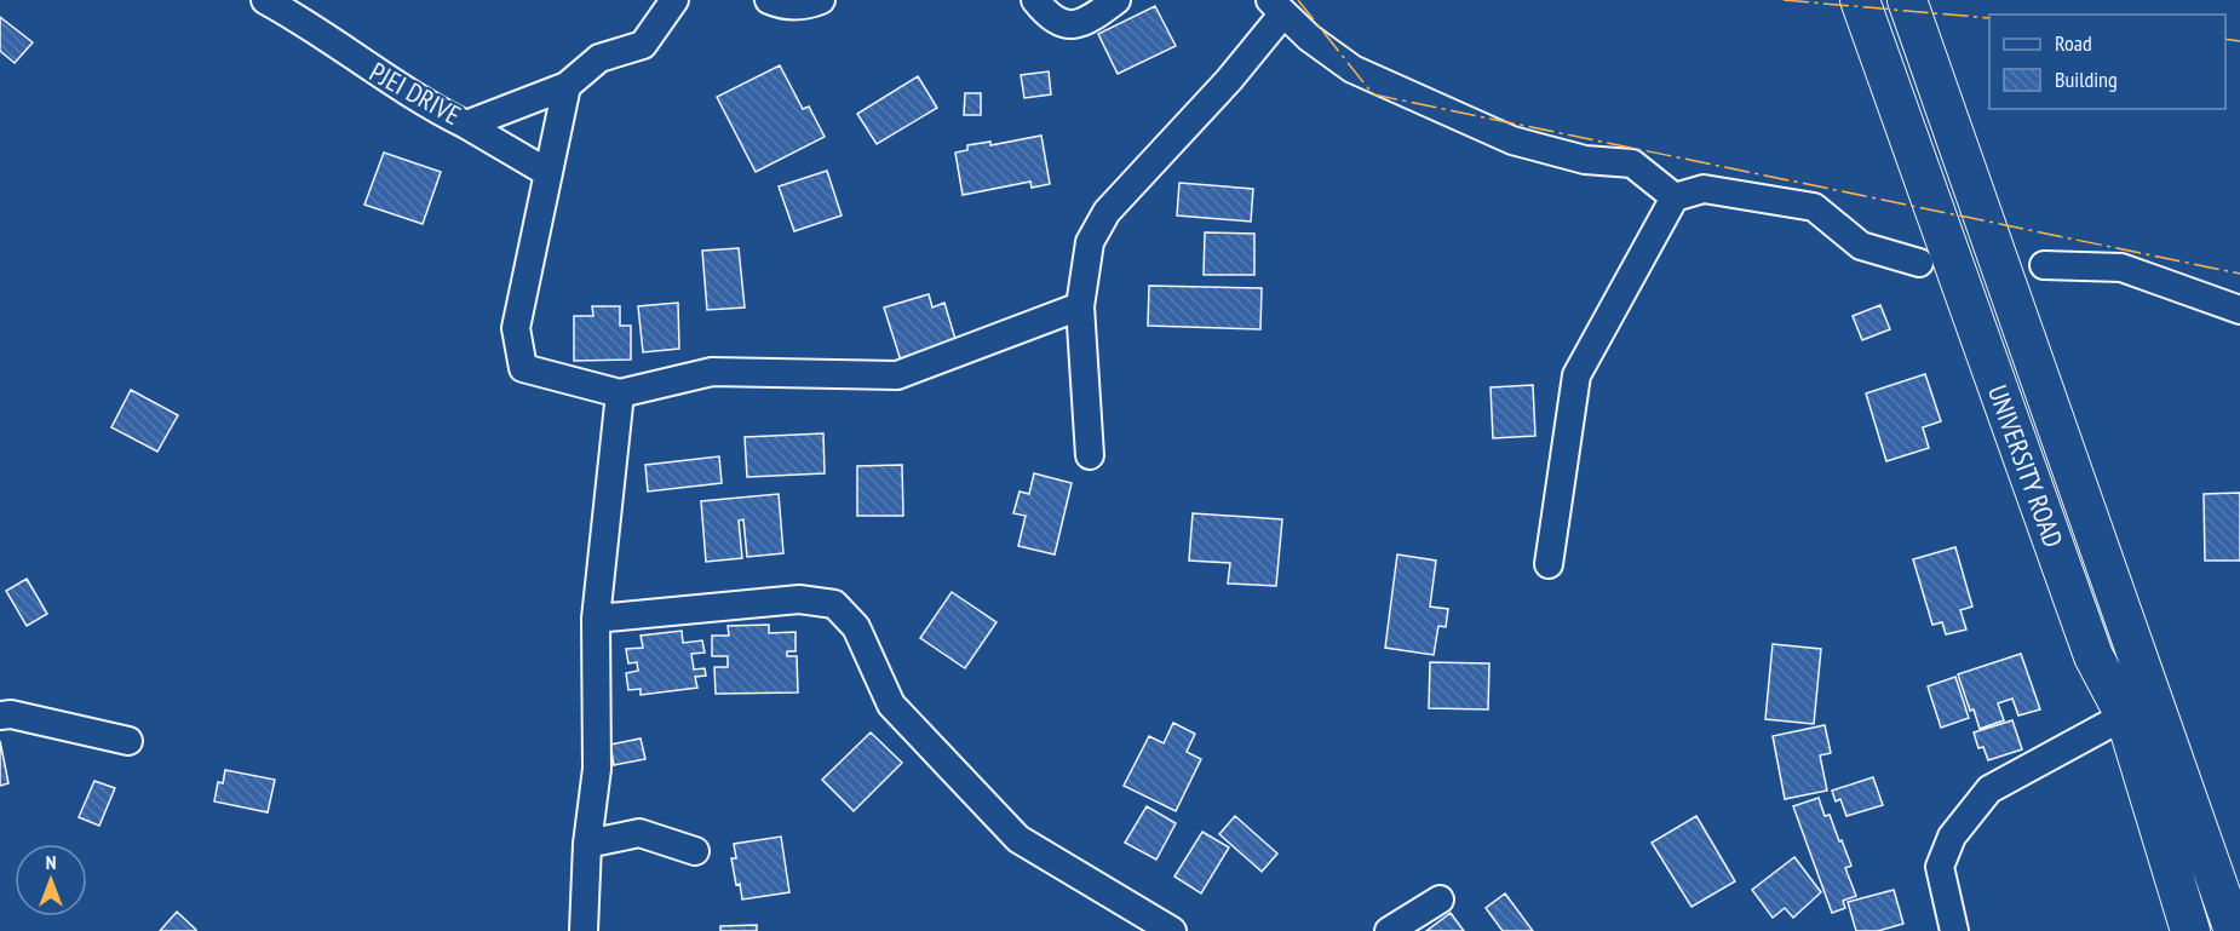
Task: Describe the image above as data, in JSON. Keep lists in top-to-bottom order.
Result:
{
  "streets": {
    "highway": ["UNIVERSITY ROAD"],
    "street": ["PJEI DRIVE"]
  },
  "legend": ["Road", "Building"],
  "north": "top"
}
